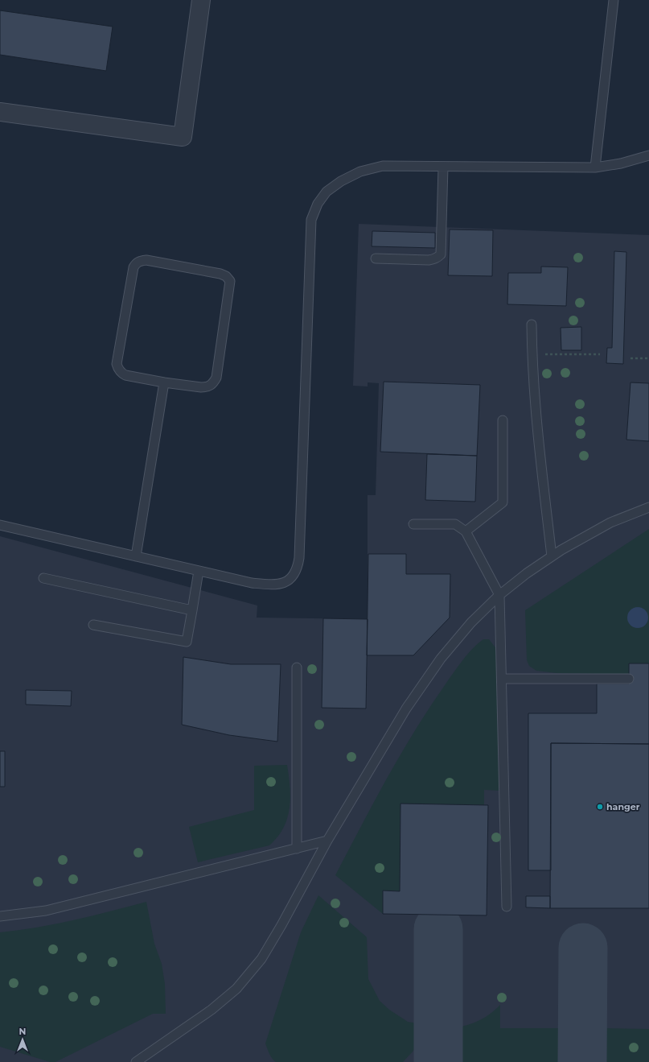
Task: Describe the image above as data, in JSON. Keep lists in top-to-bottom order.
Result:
{
  "places": ["hanger"],
  "north": "top"
}
